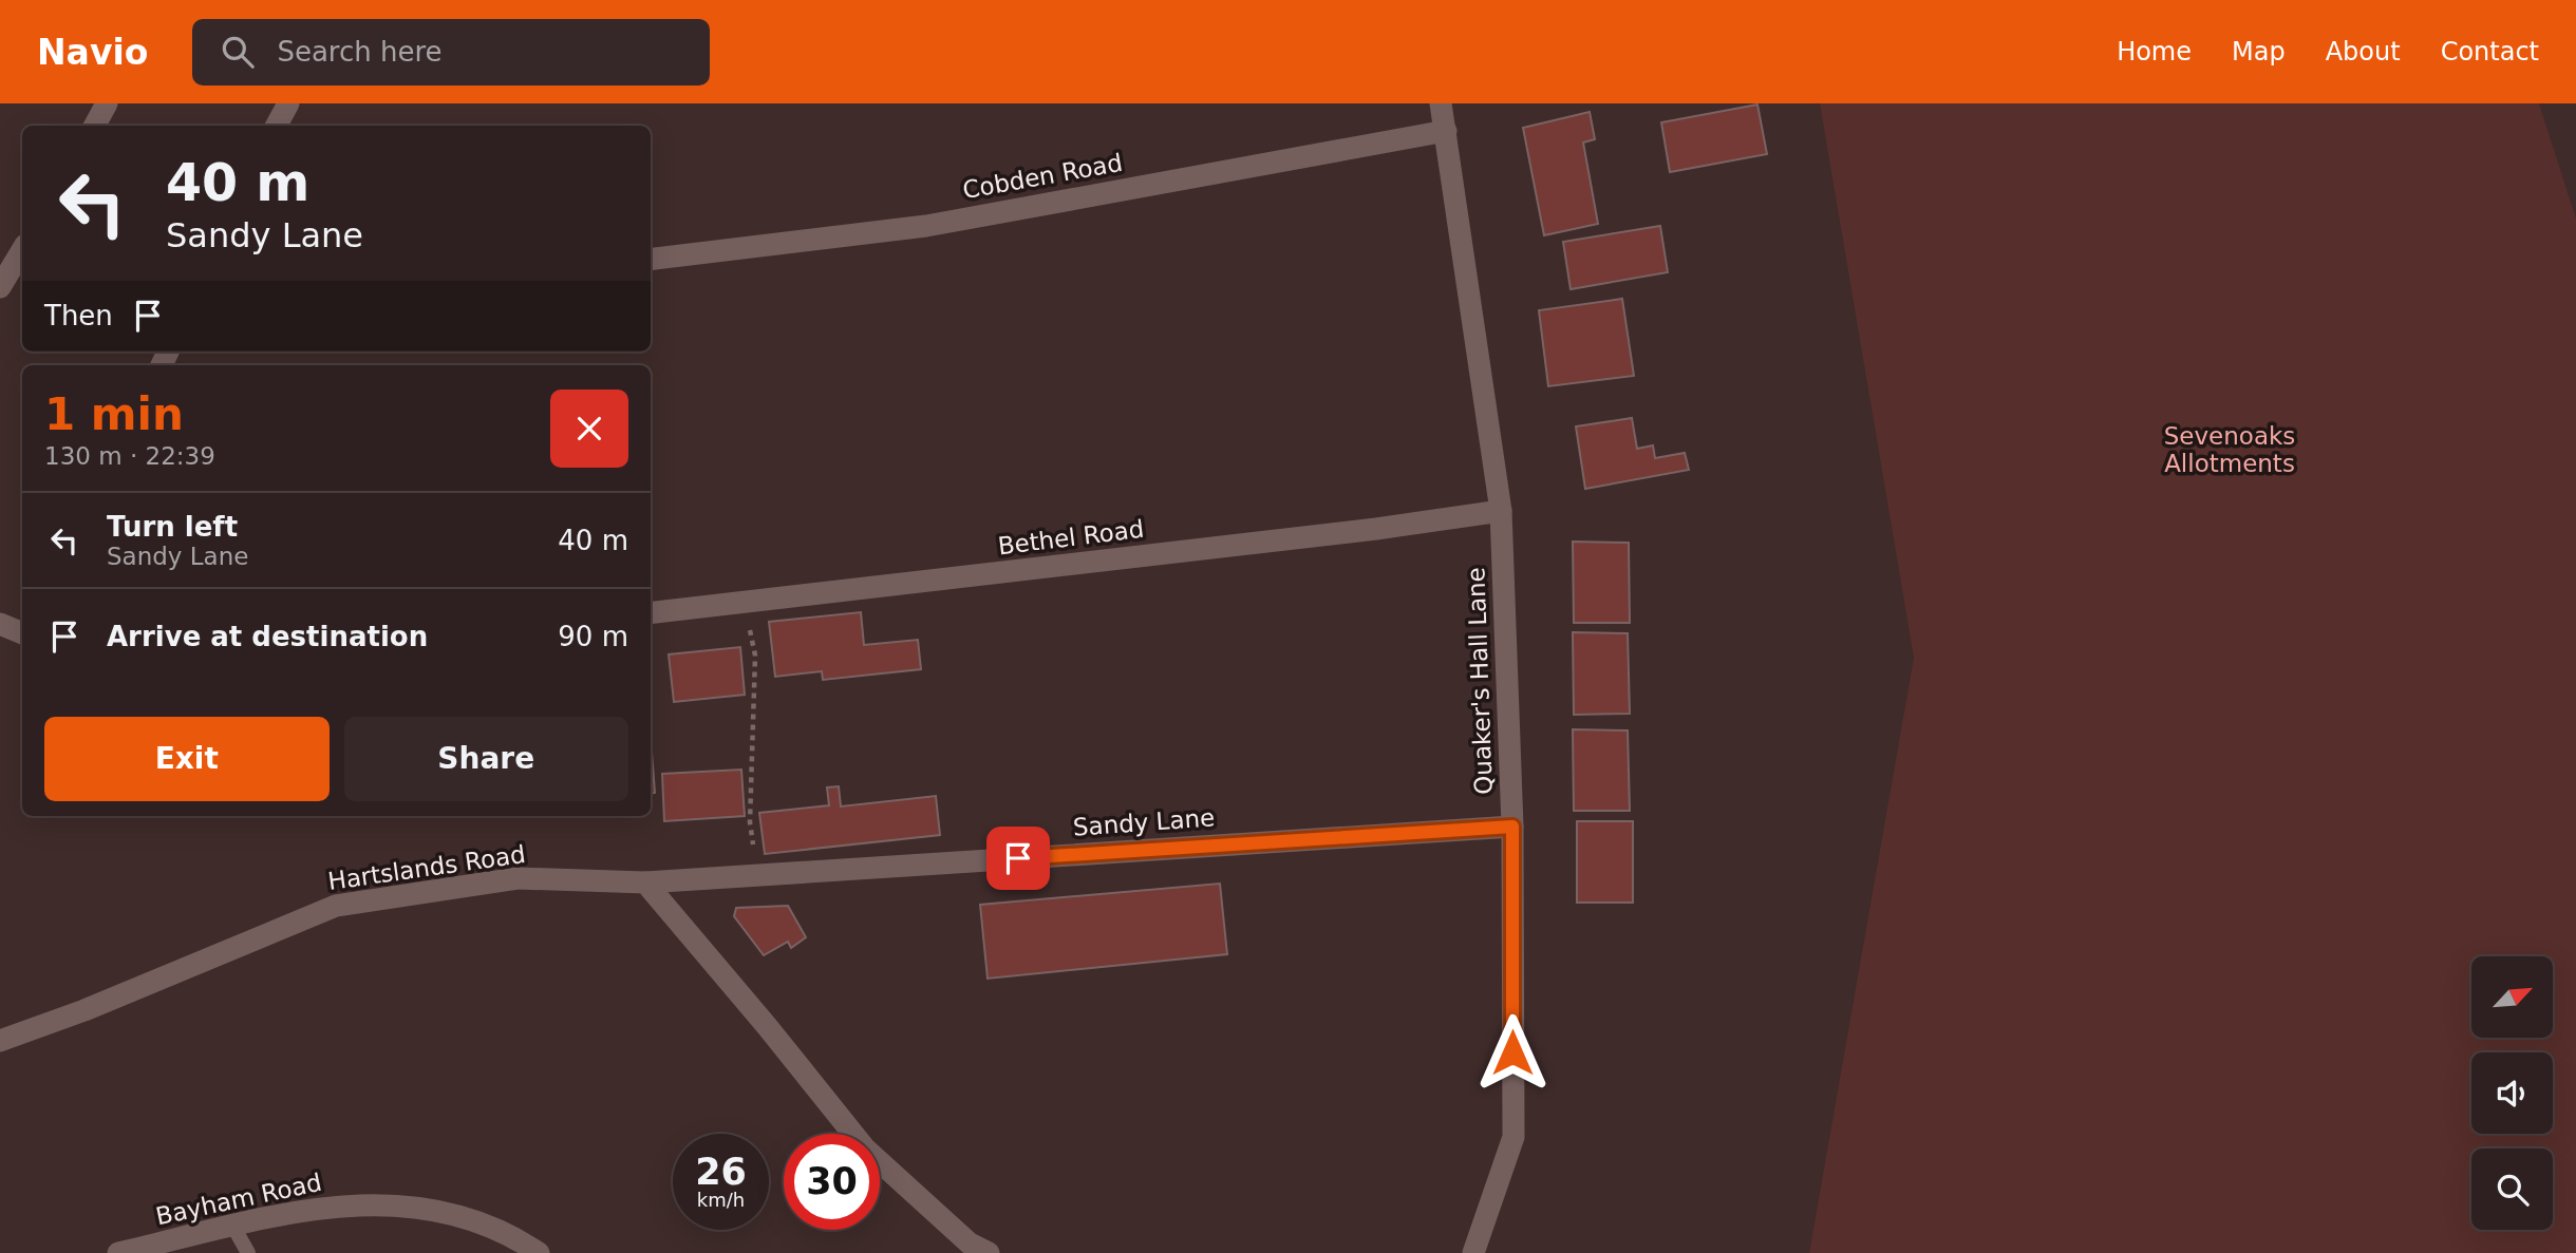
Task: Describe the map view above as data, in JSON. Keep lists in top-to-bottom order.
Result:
{
  "streets": {
    "street": [
      "Cobden Road",
      "Bethel Road",
      "Quaker's Hall Lane",
      "Sandy Lane",
      "Hartslands Road",
      "Bayham Road"
    ]
  },
  "crossings": [
    ["Cobden Road", "Quaker's Hall Lane"],
    ["Bethel Road", "Quaker's Hall Lane"],
    ["Quaker's Hall Lane", "Sandy Lane"],
    ["Sandy Lane", "Hartslands Road"]
  ],
  "parks": ["Sevenoaks Allotments"],
  "north": "top right",
  "page": {
    "header": "Navio",
    "search": "Search here",
    "nav": [
      "Home",
      "Map",
      "About",
      "Contact"
    ],
    "turn": ["40 m", "Sandy Lane"],
    "then": "Then",
    "heading": ["1 min", "130 m · 22:39"],
    "list": [
      {
        "name": "Turn left",
        "note": "Sandy Lane",
        "value": "40 m"
      },
      {
        "name": "Arrive at destination",
        "value": "90 m"
      }
    ],
    "buttons": ["Exit", "Share"],
    "speed": "26 km/h",
    "limit": "30"
  }
}
